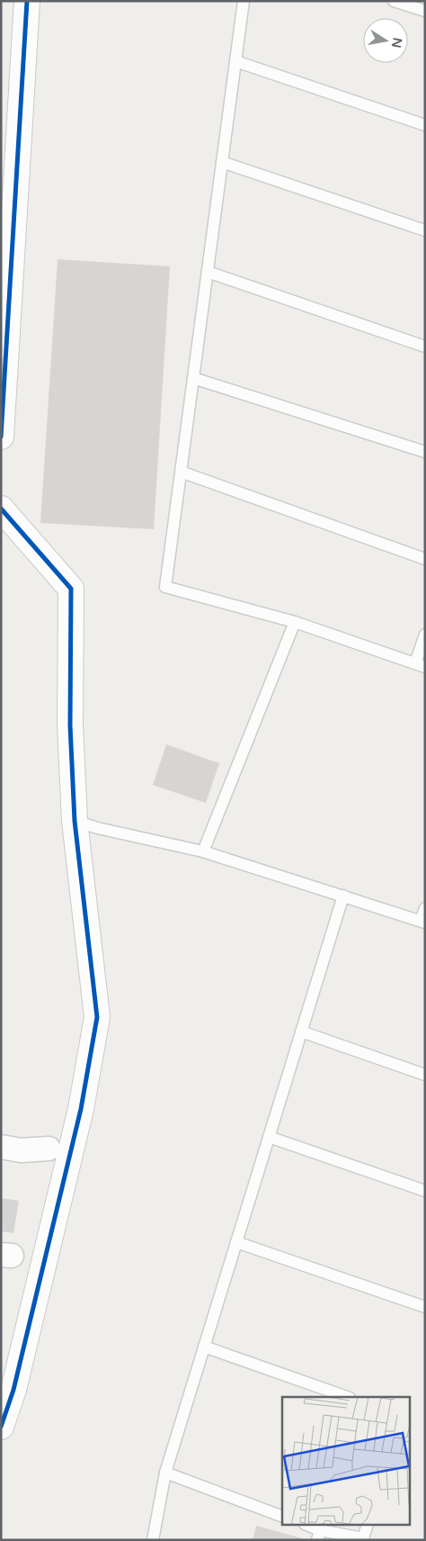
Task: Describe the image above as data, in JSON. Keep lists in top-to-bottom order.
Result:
{
  "north": "right"
}
